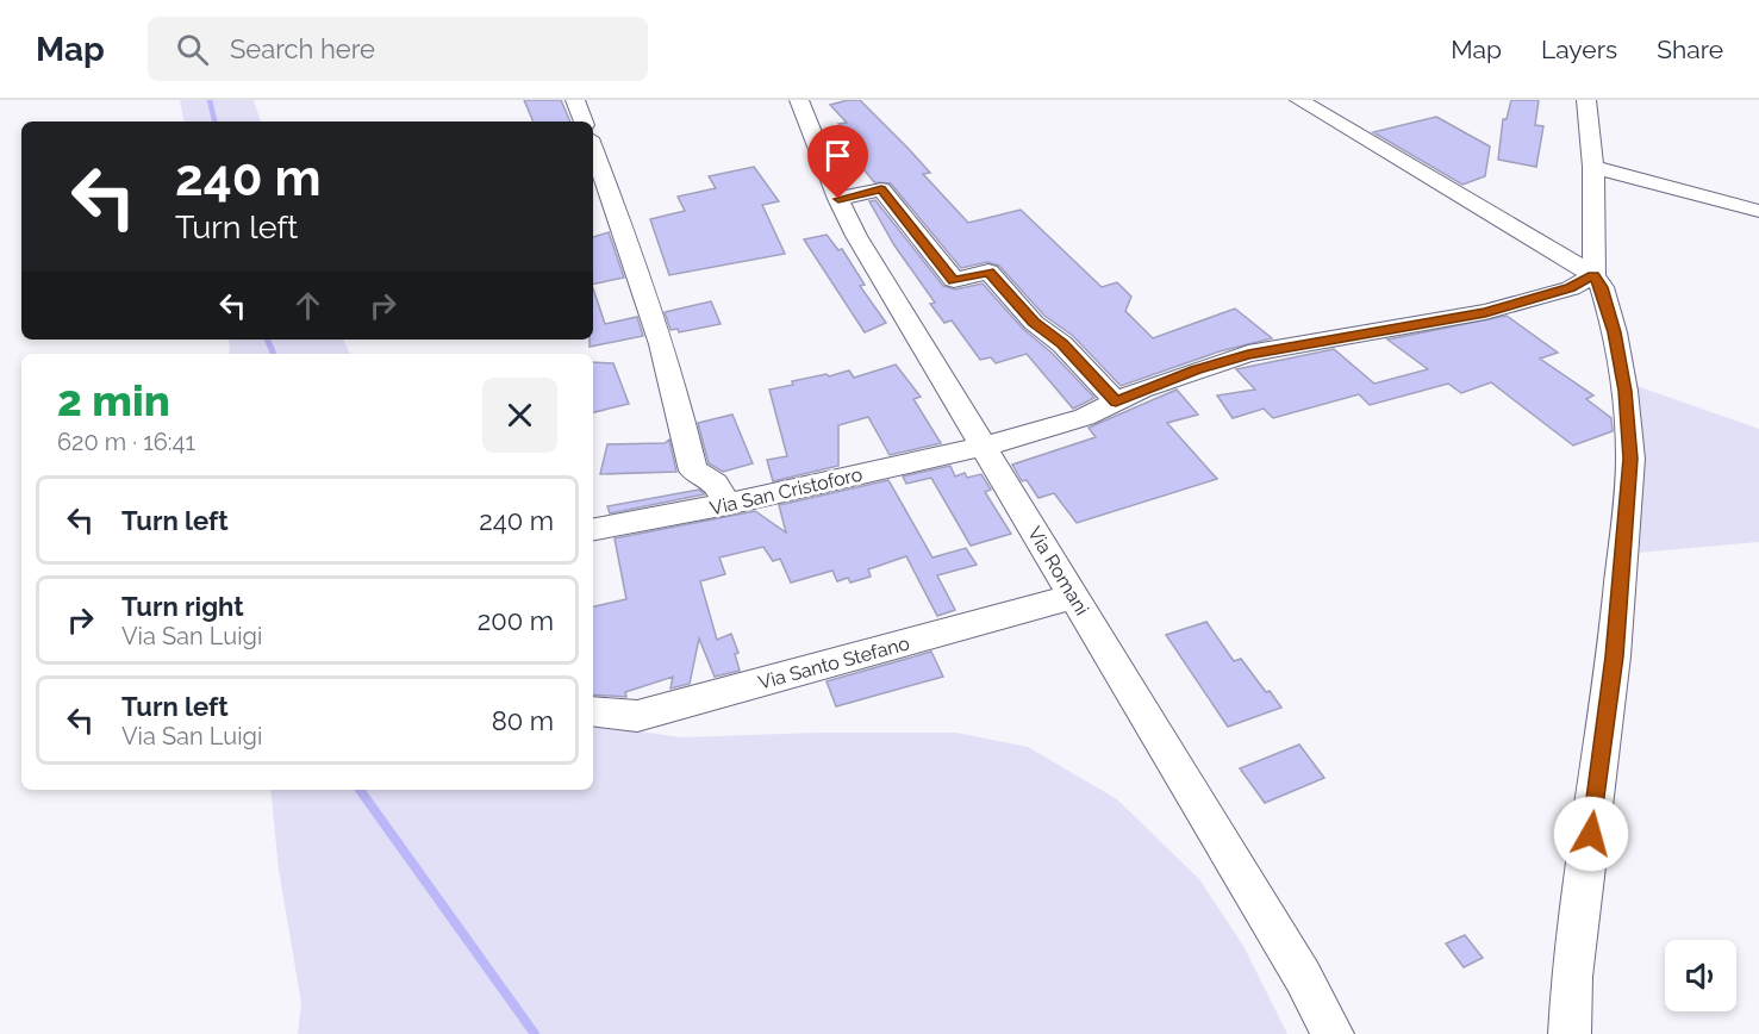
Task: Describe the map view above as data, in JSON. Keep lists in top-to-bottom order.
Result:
{
  "streets": {
    "street": ["Via San Cristoforo", "Via Romani", "Via Santo Stefano"]
  },
  "crossings": [
    ["Via San Cristoforo", "Via Romani"],
    ["Via Romani", "Via Santo Stefano"]
  ],
  "page": {
    "header": "Map",
    "search": "Search here",
    "nav": ["Map", "Layers", "Share"],
    "turn": ["240 m", "Turn left"],
    "heading": ["2 min", "620 m · 16:41"],
    "list": [
      {
        "name": "Turn left",
        "value": "240 m"
      },
      {
        "name": "Turn right",
        "note": "Via San Luigi",
        "value": "200 m"
      },
      {
        "name": "Turn left",
        "note": "Via San Luigi",
        "value": "80 m"
      }
    ]
  }
}
